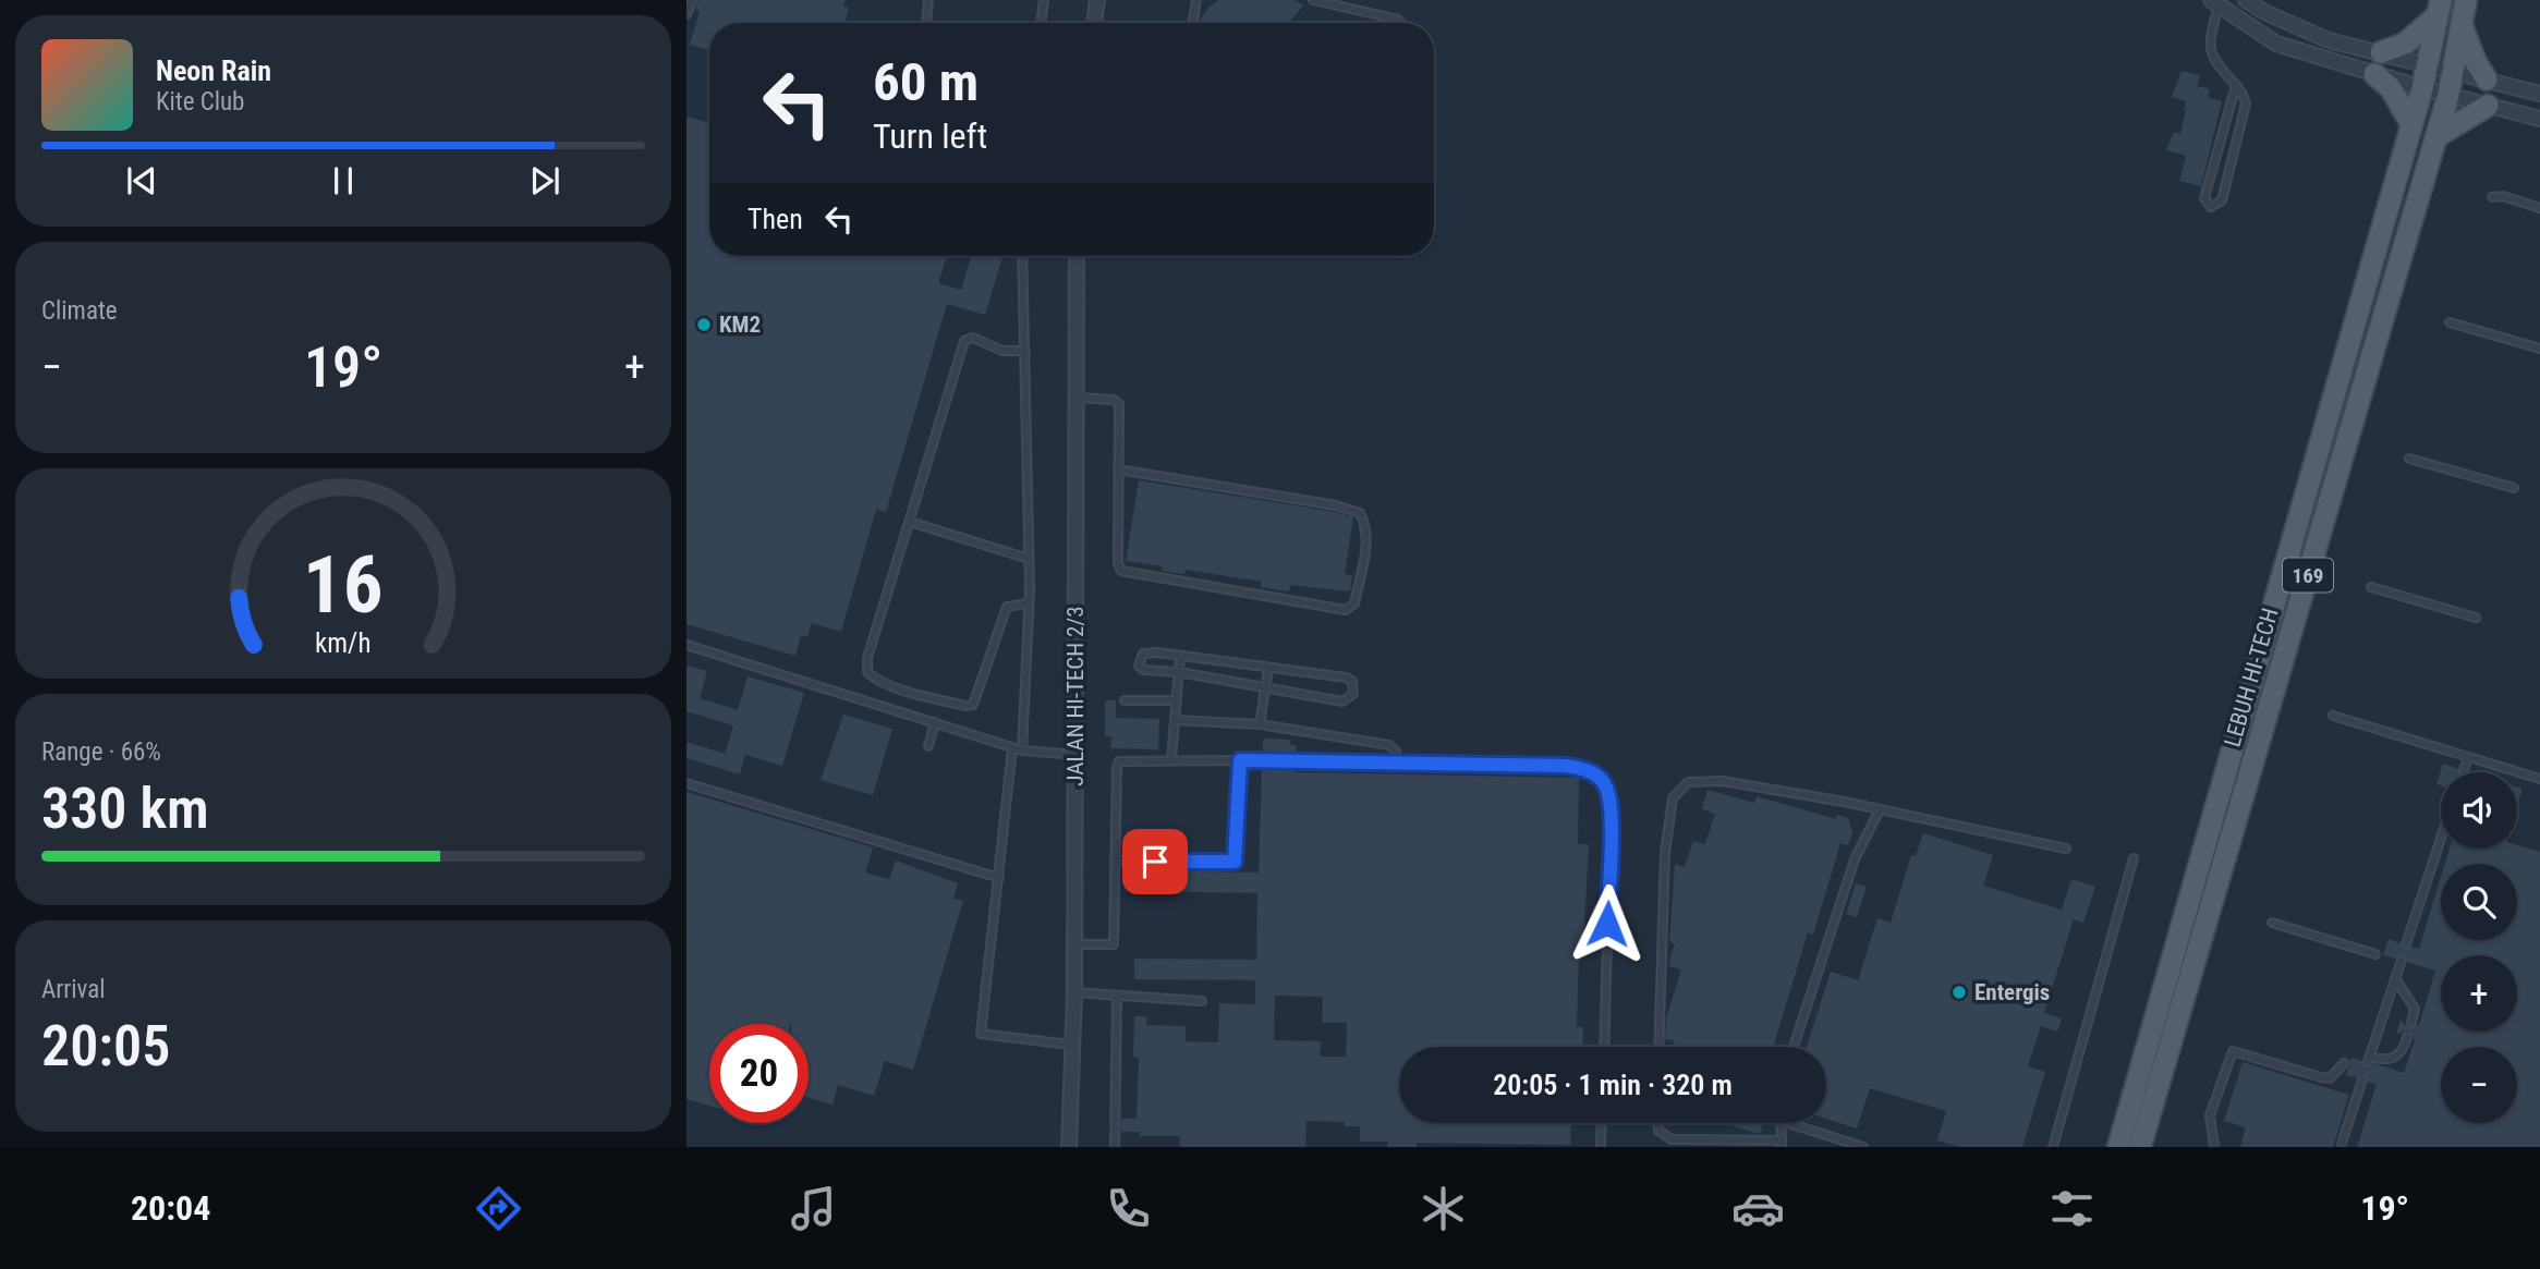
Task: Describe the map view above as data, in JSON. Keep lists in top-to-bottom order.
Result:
{
  "streets": {
    "main road": ["169", "LEBUH HI-TECH"],
    "street": ["JALAN HI-TECH 2/3"]
  },
  "places": ["KM2", "Entergis"],
  "page": {
    "turn": ["60 m", "Turn left"],
    "song": ["Neon Rain", "Kite Club"],
    "then": "Then",
    "tile": [
      "Climate",
      ["Range · 66%", "330 km"],
      ["Arrival", "20:05"]
    ],
    "heat": ["−", "19°", "+"],
    "map_buttons": ["+", "−"],
    "limit": "20",
    "trip": "20:05 · 1 min · 320 m",
    "tabs": ["20:04", "19°"],
    "gauge": ["16", "km/h"]
  }
}
